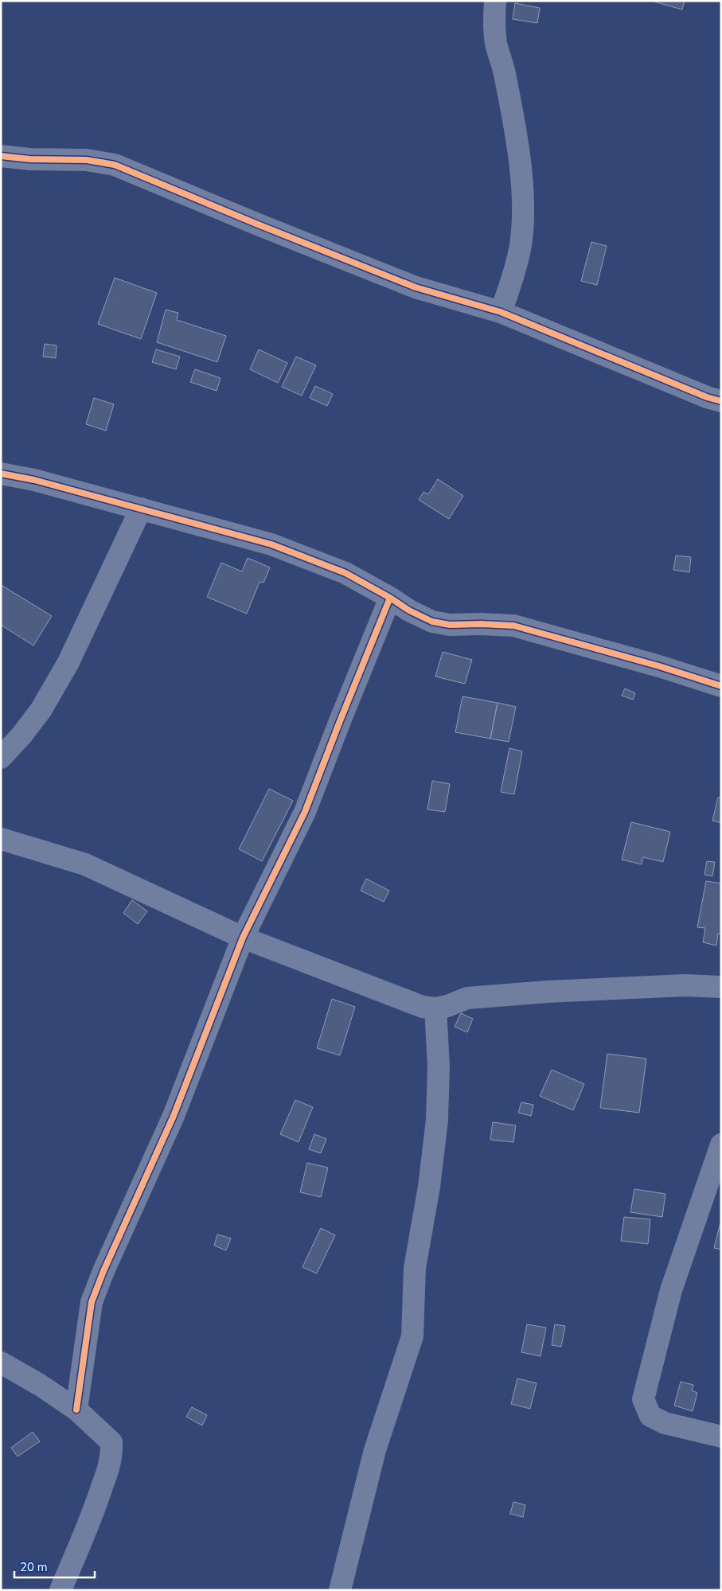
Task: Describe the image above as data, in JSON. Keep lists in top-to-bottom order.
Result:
{
  "scale_bar": "20 m"
}
